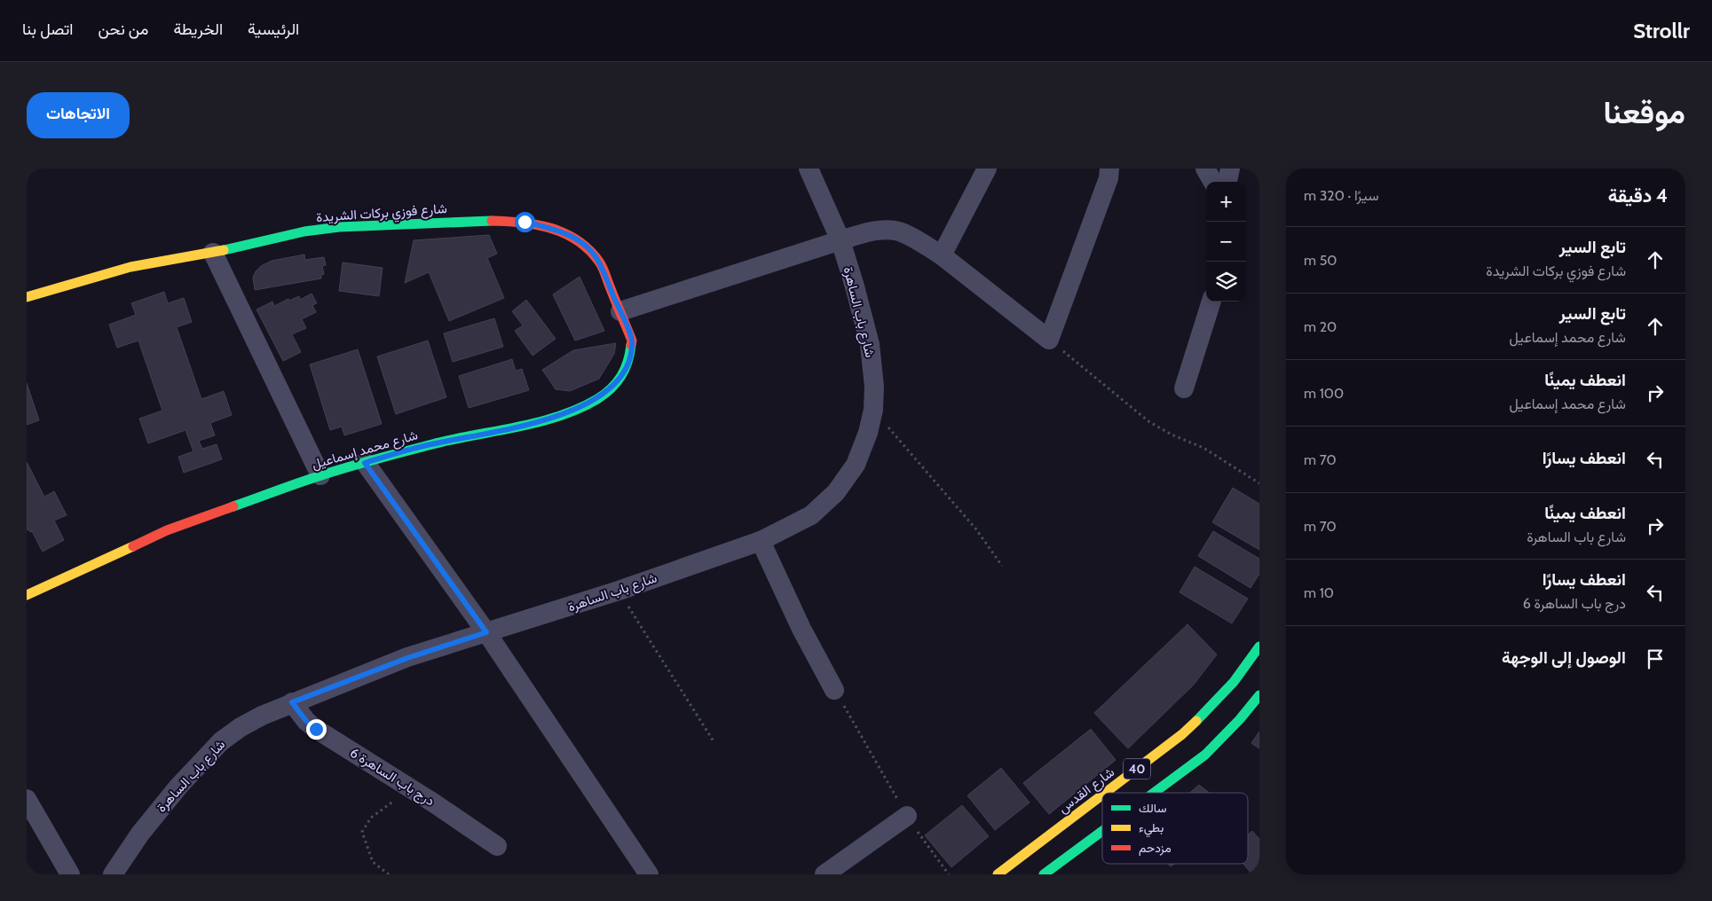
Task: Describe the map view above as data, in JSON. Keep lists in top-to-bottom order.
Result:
{
  "streets": {
    "main road": [
      "شارع فوزي بركات الشريدة",
      "شارع محمد إسماعيل",
      "40",
      "شارع القدس"
    ],
    "street": ["شارع باب الساهرة", "درج باب الساهرة 6"]
  },
  "crossings": [
    ["شارع فوزي بركات الشريدة", "شارع محمد إسماعيل"],
    ["شارع باب الساهرة", "درج باب الساهرة 6"]
  ],
  "legend": ["سالك", "بطيء", "مزدحم"],
  "page": {
    "header": "Strollr",
    "nav": [
      "الرئيسية",
      "الخريطة",
      "من نحن",
      "اتصل بنا"
    ],
    "title": "موقعنا",
    "buttons": "الاتجاهات",
    "heading": ["4 دقيقة", "سيرًا · 320 m"],
    "map_buttons": ["+", "−"],
    "list": [
      ["تابع السير", "شارع فوزي بركات الشريدة", "50 m"],
      ["تابع السير", "شارع محمد إسماعيل", "20 m"],
      ["انعطف يمينًا", "شارع محمد إسماعيل", "100 m"],
      ["انعطف يسارًا", "70 m"],
      ["انعطف يمينًا", "شارع باب الساهرة", "70 m"],
      ["انعطف يسارًا", "درج باب الساهرة 6", "10 m"],
      "الوصول إلى الوجهة"
    ]
  }
}
